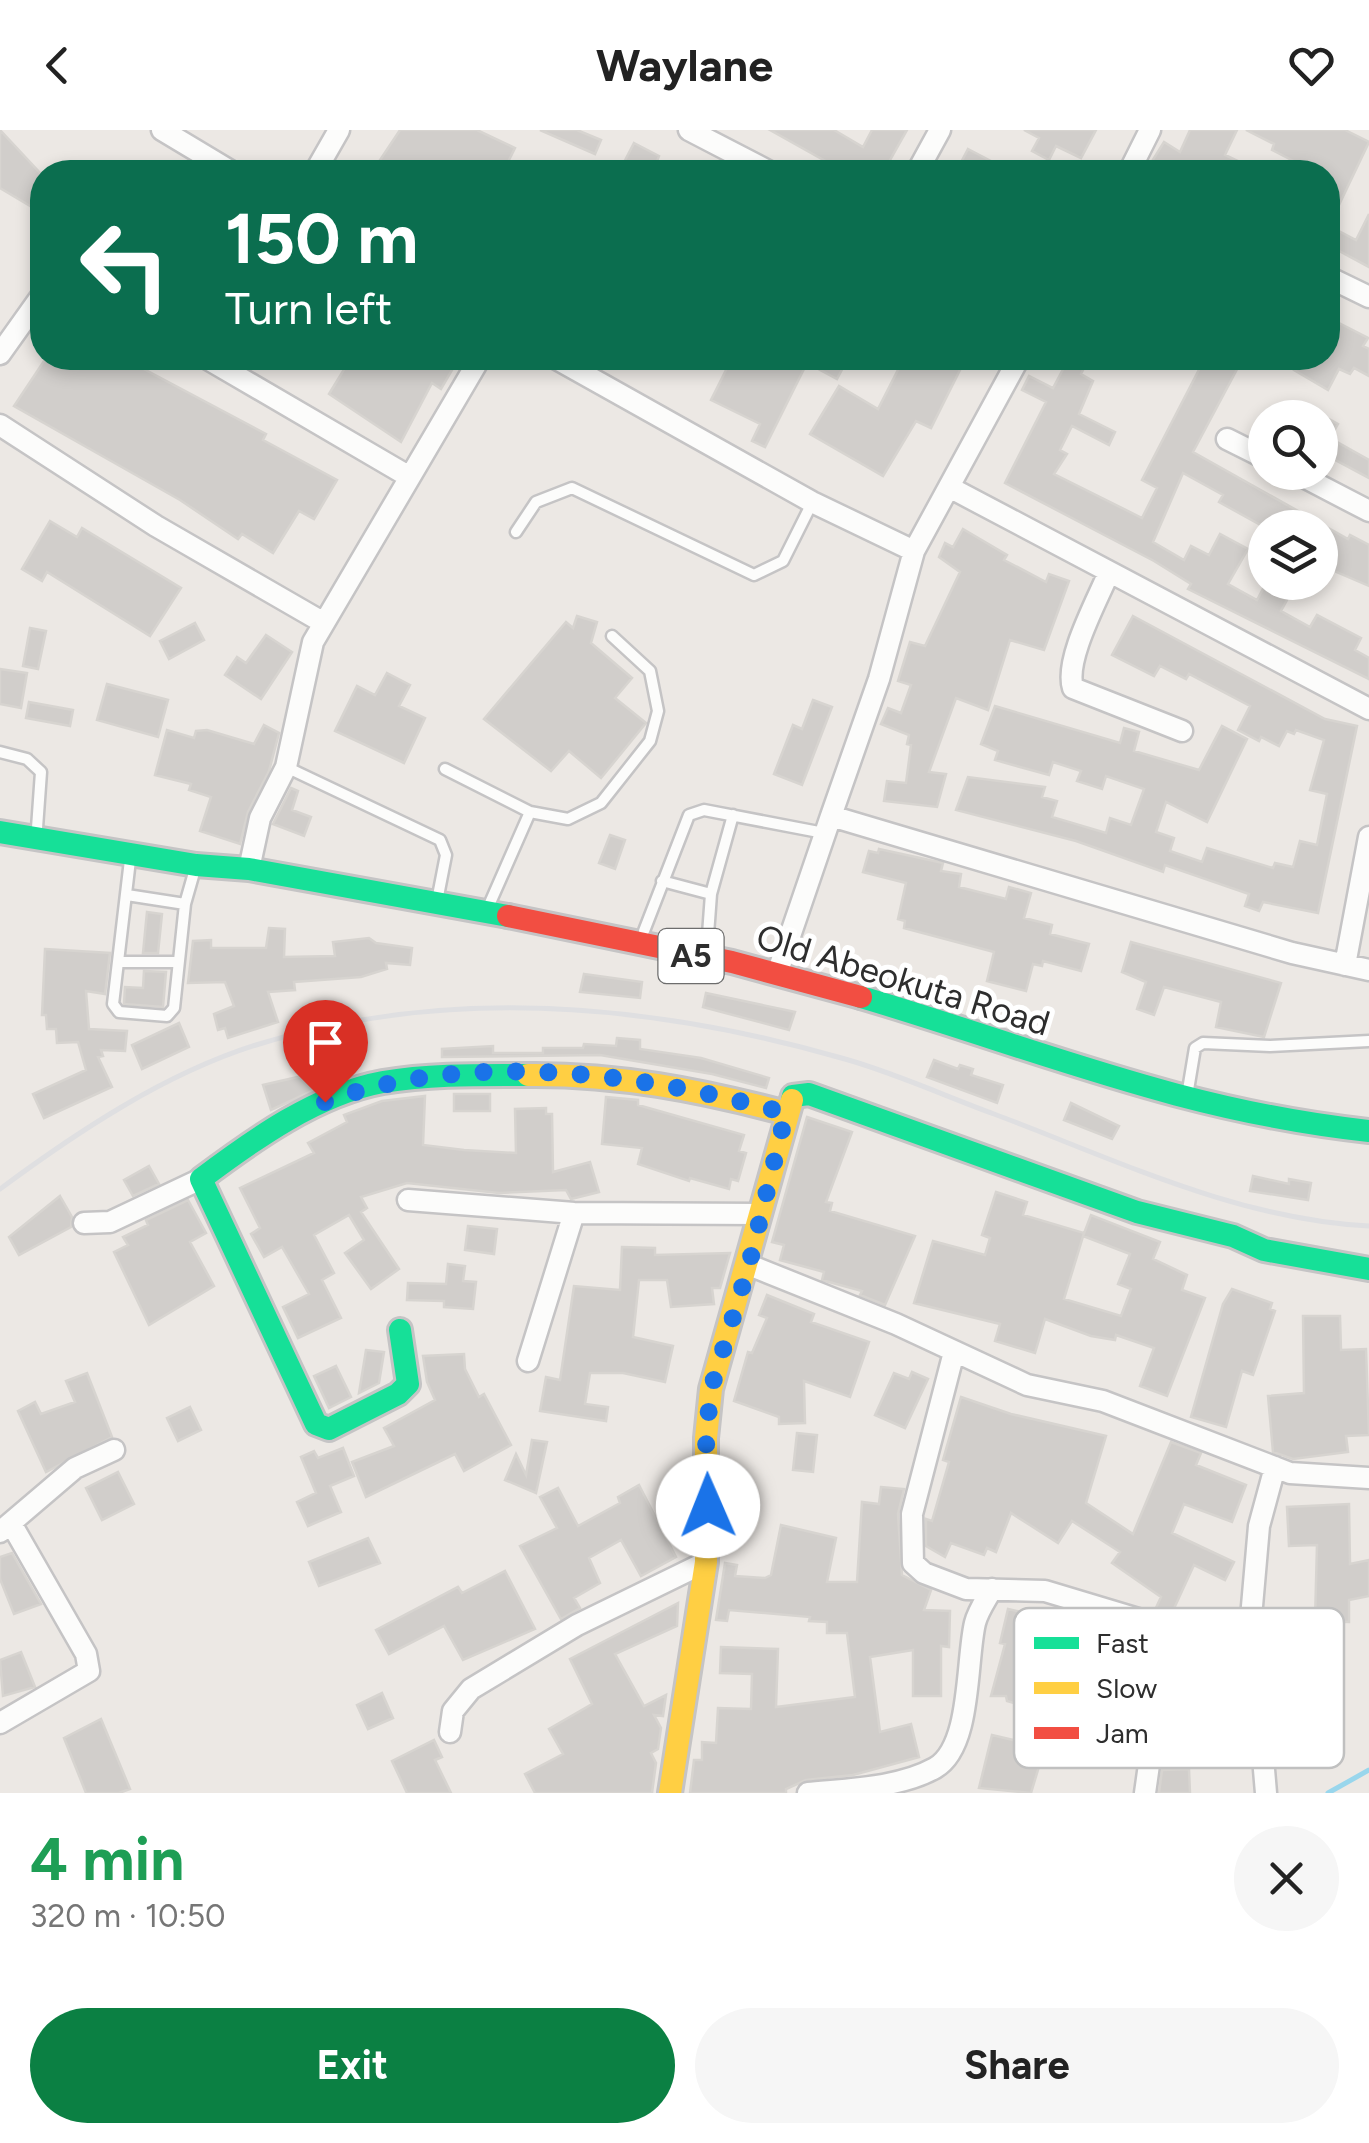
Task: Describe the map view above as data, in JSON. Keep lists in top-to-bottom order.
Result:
{
  "streets": {
    "main road": ["A5", "Old Abeokuta Road"]
  },
  "legend": ["Fast", "Slow", "Jam"],
  "page": {
    "header": "Waylane",
    "turn": ["150 m", "Turn left"],
    "heading": ["4 min", "320 m · 10:50"],
    "buttons": ["Exit", "Share"]
  }
}
